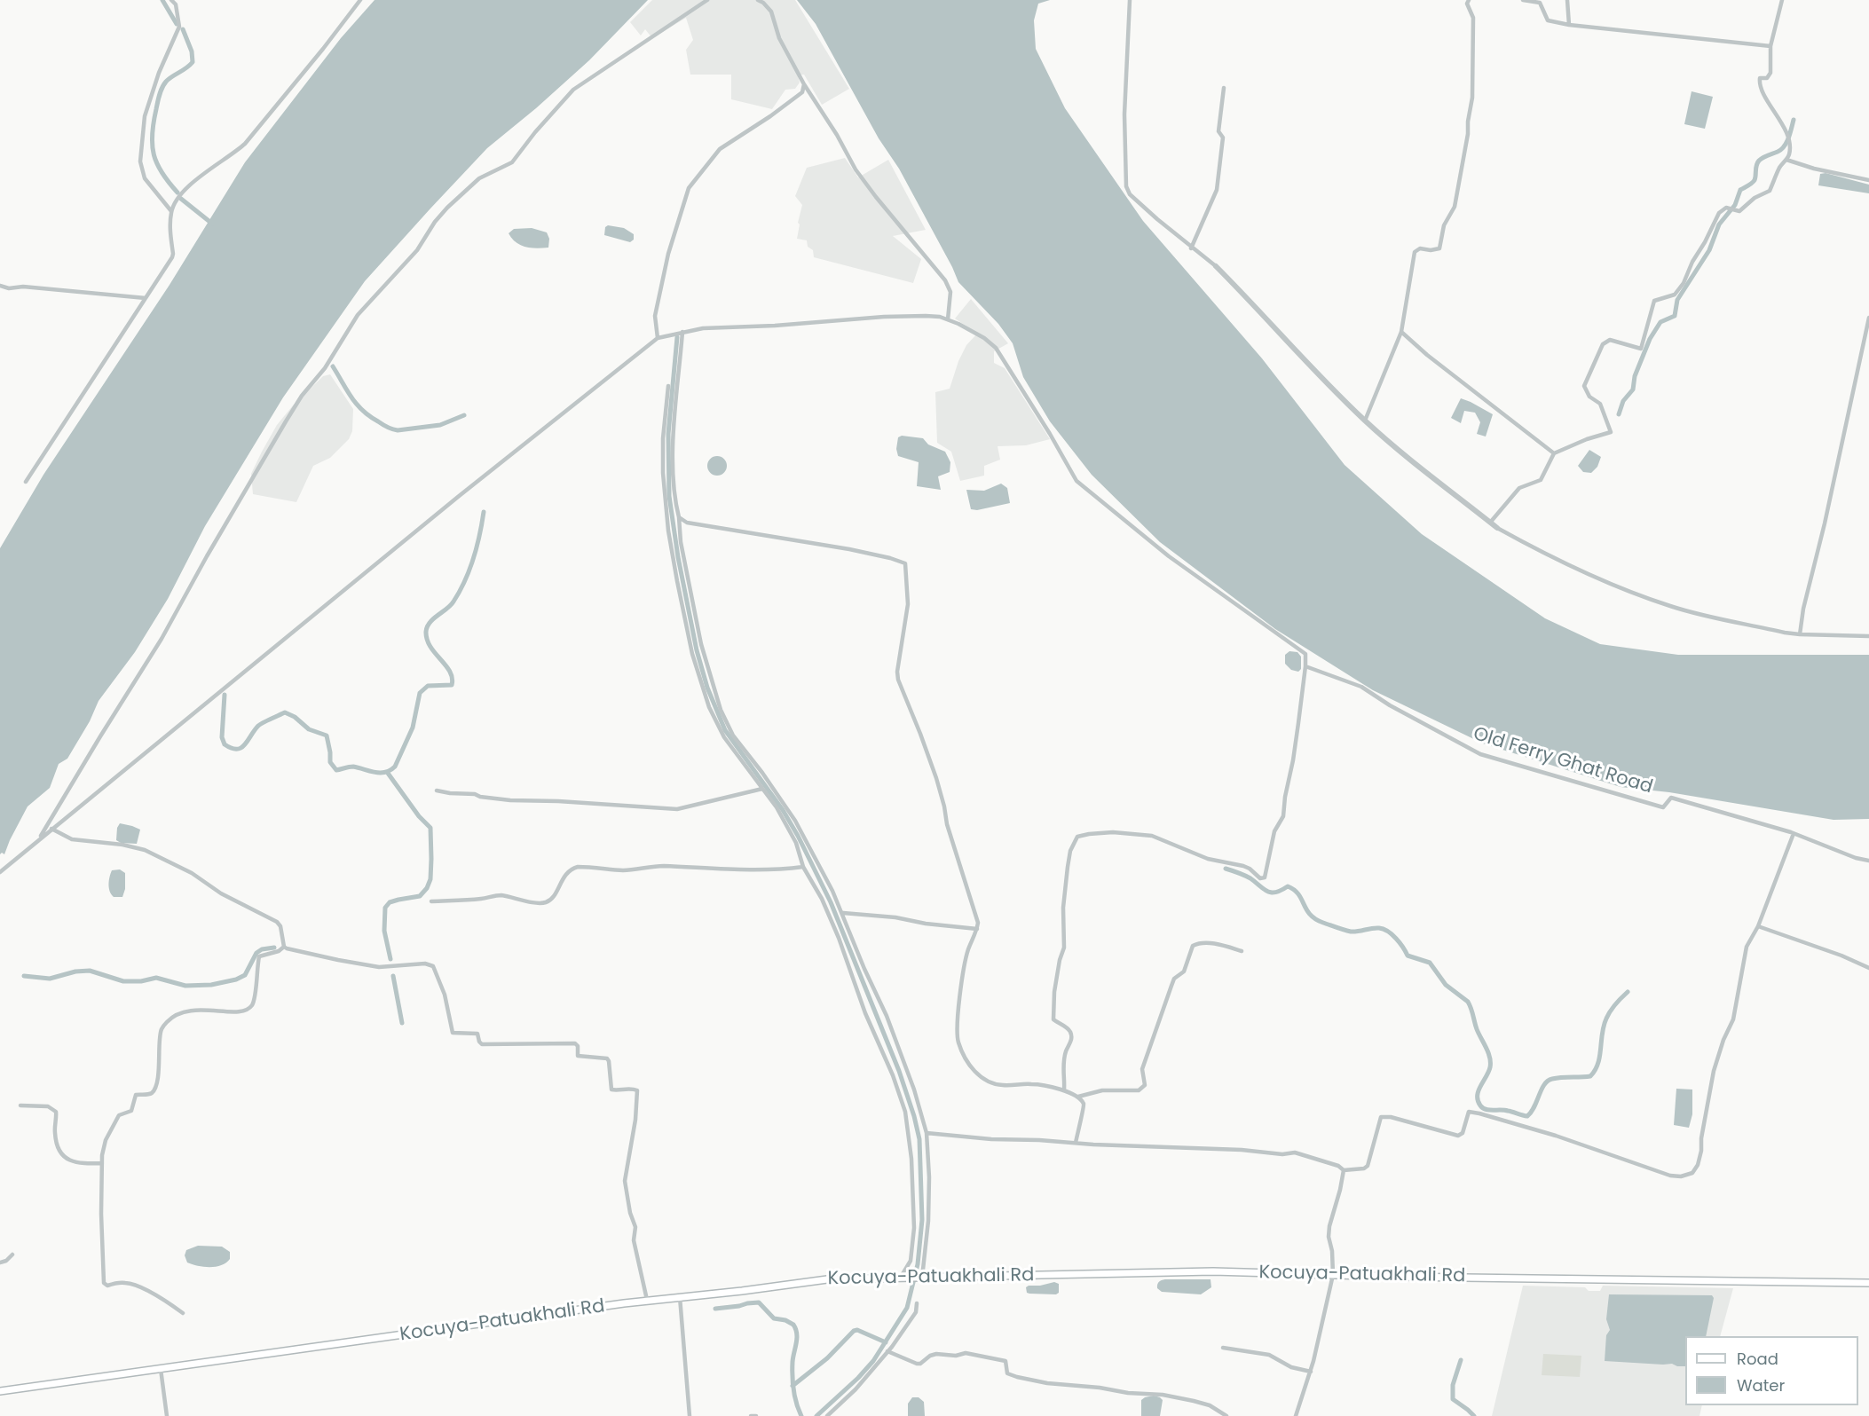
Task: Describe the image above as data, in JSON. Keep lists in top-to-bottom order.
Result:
{
  "streets": {
    "main road": ["Kocuya-Patuakhali Rd"],
    "street": ["Old Ferry Ghat Road"]
  },
  "legend": ["Road", "Water"]
}
